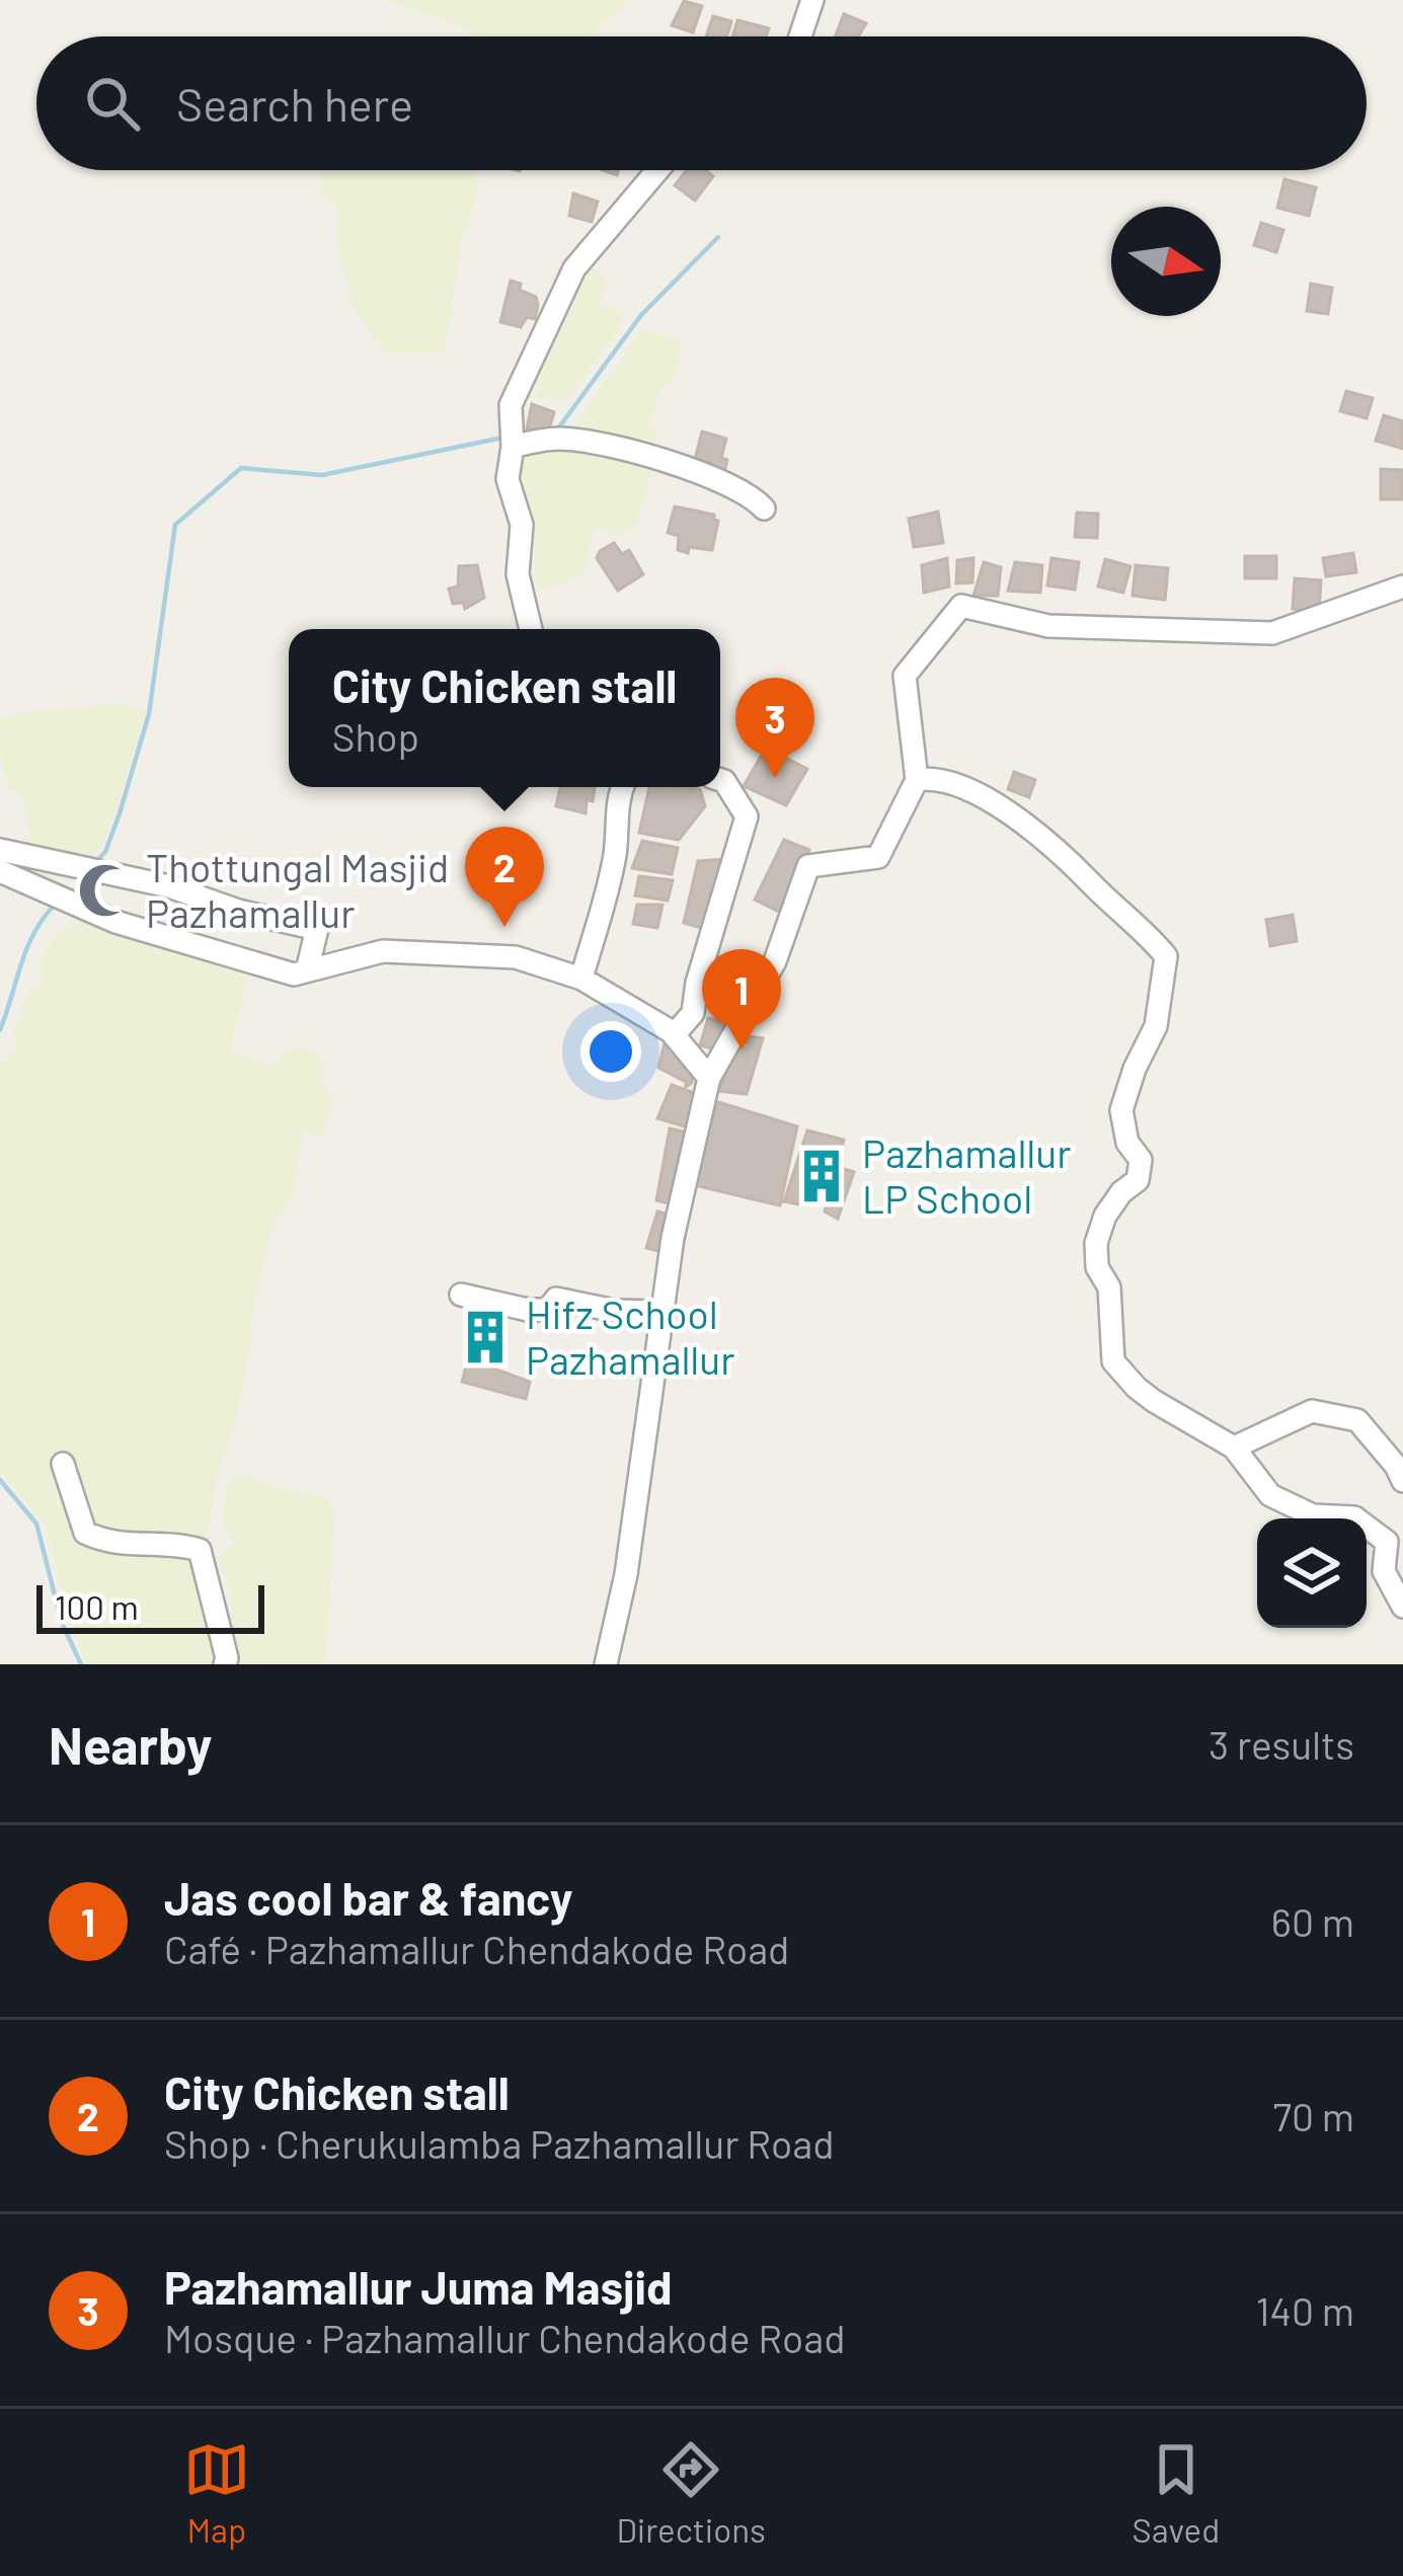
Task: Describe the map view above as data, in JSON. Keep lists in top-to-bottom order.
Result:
{
  "places": {
    "mosque": ["Thottungal Masjid Pazhamallur"],
    "building": ["Pazhamallur LP School", "Hifz School Pazhamallur"]
  },
  "scale_bar": "100 m",
  "north": "right",
  "page": {
    "search": "Search here",
    "popup": ["City Chicken stall", "Shop"],
    "pins": ["3", "2", "1"],
    "scale": "100 m",
    "heading": ["Nearby", "3 results"],
    "list": [
      {
        "mark": "1",
        "name": "Jas cool bar & fancy",
        "note": "Café · Pazhamallur Chendakode Road",
        "value": "60 m"
      },
      {
        "mark": "2",
        "name": "City Chicken stall",
        "note": "Shop · Cherukulamba Pazhamallur Road",
        "value": "70 m"
      },
      {
        "mark": "3",
        "name": "Pazhamallur Juma Masjid",
        "note": "Mosque · Pazhamallur Chendakode Road",
        "value": "140 m"
      }
    ],
    "nav": ["Map", "Directions", "Saved"]
  }
}
